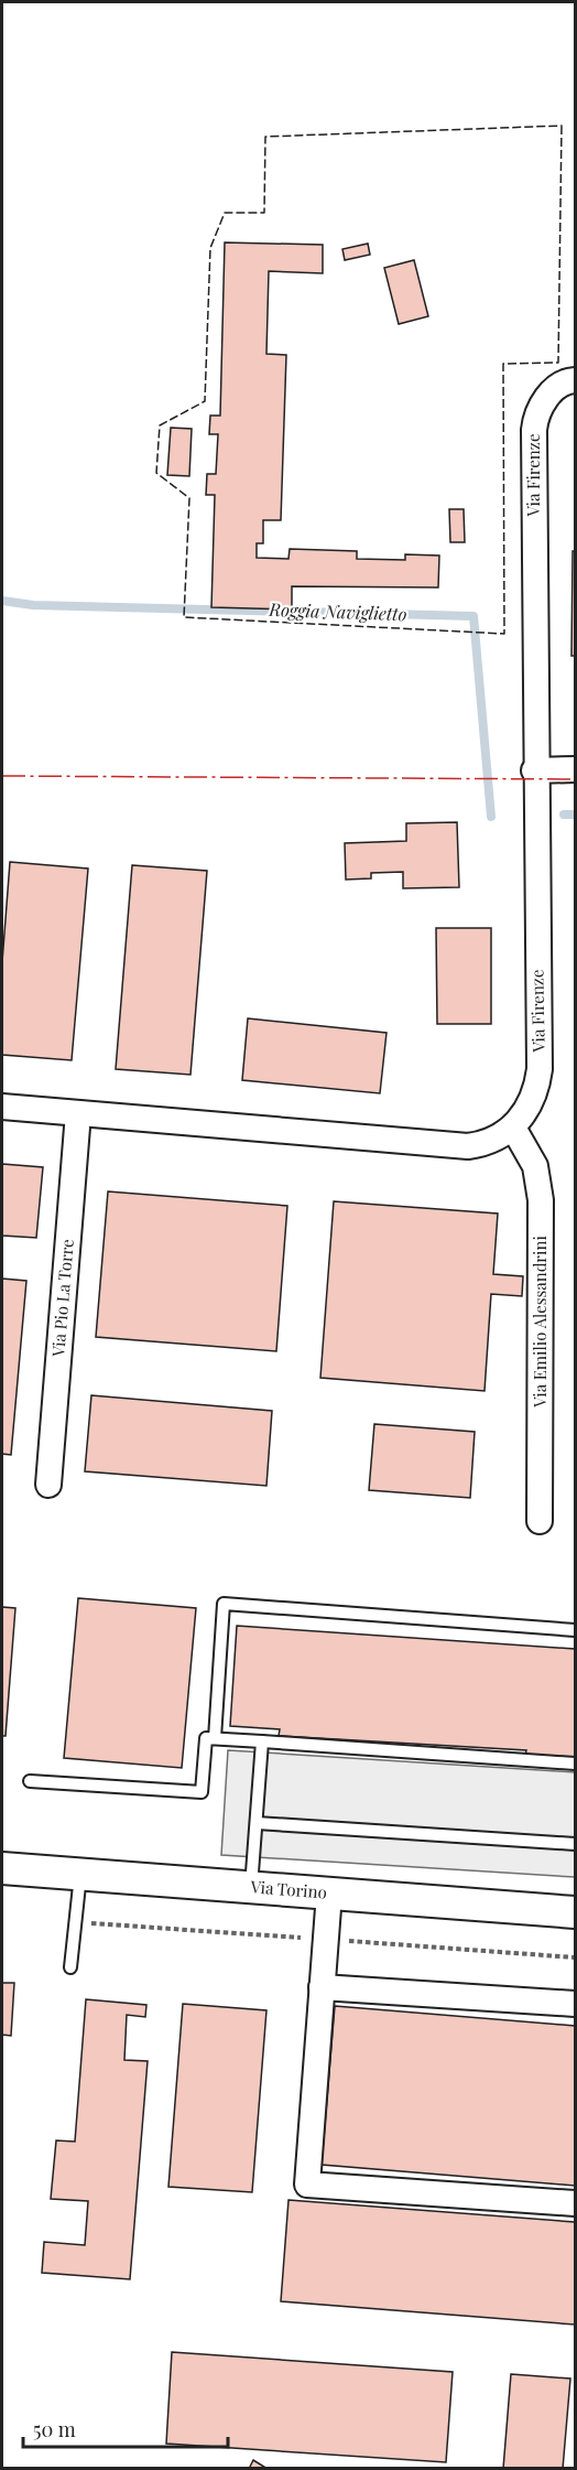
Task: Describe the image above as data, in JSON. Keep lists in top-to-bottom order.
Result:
{
  "streets": {
    "street": [
      "Via Firenze",
      "Via Pio La Torre",
      "Via Emilio Alessandrini",
      "Via Torino"
    ]
  },
  "crossings": [
    ["Via Firenze", "Via Pio La Torre"],
    ["Via Firenze", "Via Emilio Alessandrini"]
  ],
  "water": ["Roggia Naviglietto"],
  "scale_bar": "50 m"
}
